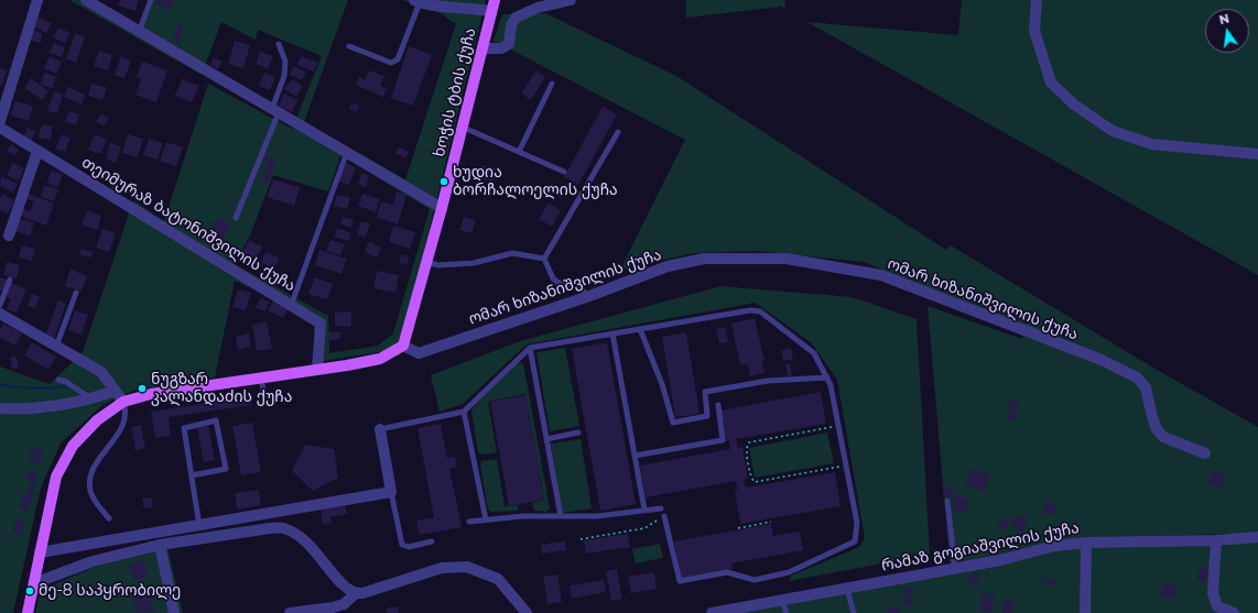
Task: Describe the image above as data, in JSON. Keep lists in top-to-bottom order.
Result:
{
  "streets": {
    "main road": ["ხოჭის ტბის ქუჩა"],
    "street": ["თეიმურაზ ბატონიშვილის ქუჩა", "ომარ ხიზანიშვილის ქუჩა", "რამაზ გოგიაშვილის ქუჩა"]
  },
  "crossings": [
    ["ხოჭის ტბის ქუჩა", "ომარ ხიზანიშვილის ქუჩა"]
  ],
  "places": ["ხუდია ბორჩალოელის ქუჩა", "ნუგზარ კალანდაძის ქუჩა", "მე-8 საპყრობილე"],
  "north": "top"
}
